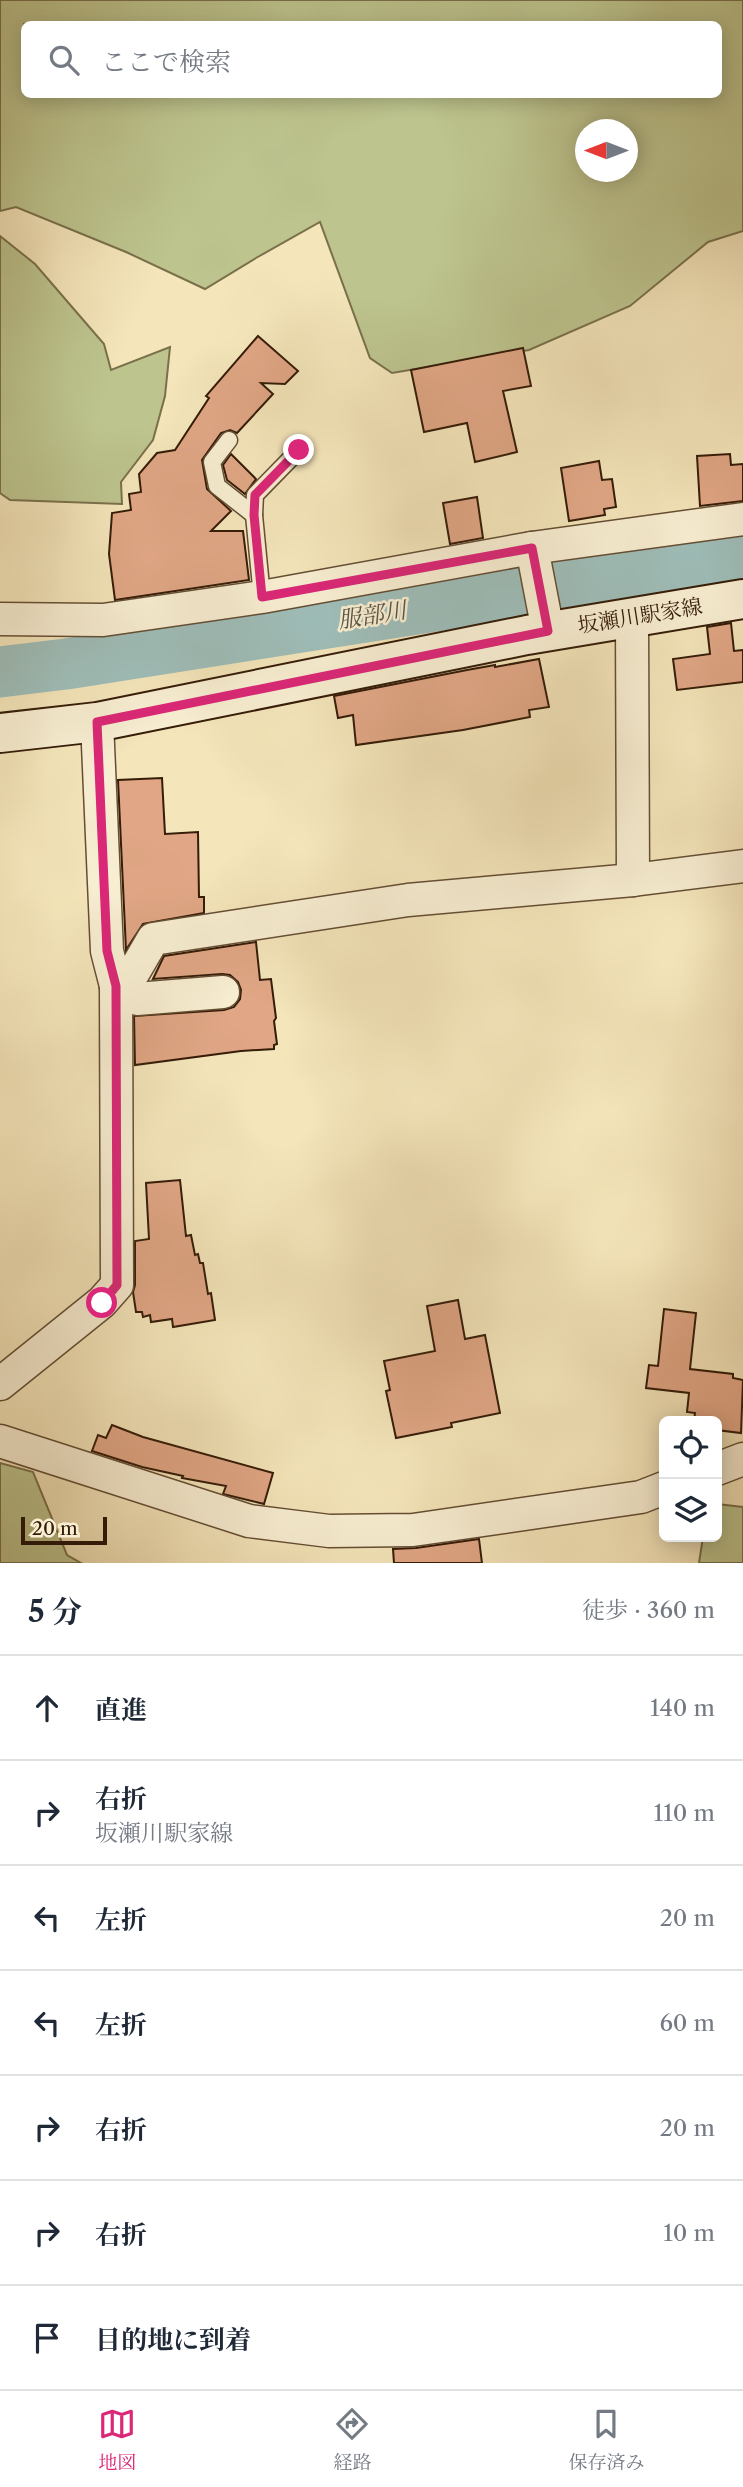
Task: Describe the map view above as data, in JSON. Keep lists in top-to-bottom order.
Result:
{
  "streets": {
    "main road": ["坂瀬川駅家線"]
  },
  "water": ["服部川"],
  "scale_bar": "20 m",
  "north": "left",
  "page": {
    "search": "ここで検索",
    "scale": "20 m",
    "heading": ["5 分", "徒歩 · 360 m"],
    "list": [
      ["直進", "140 m"],
      ["右折", "坂瀬川駅家線", "110 m"],
      ["左折", "20 m"],
      ["左折", "60 m"],
      ["右折", "20 m"],
      ["右折", "10 m"],
      "目的地に到着"
    ],
    "nav": ["地図", "経路", "保存済み"]
  }
}
